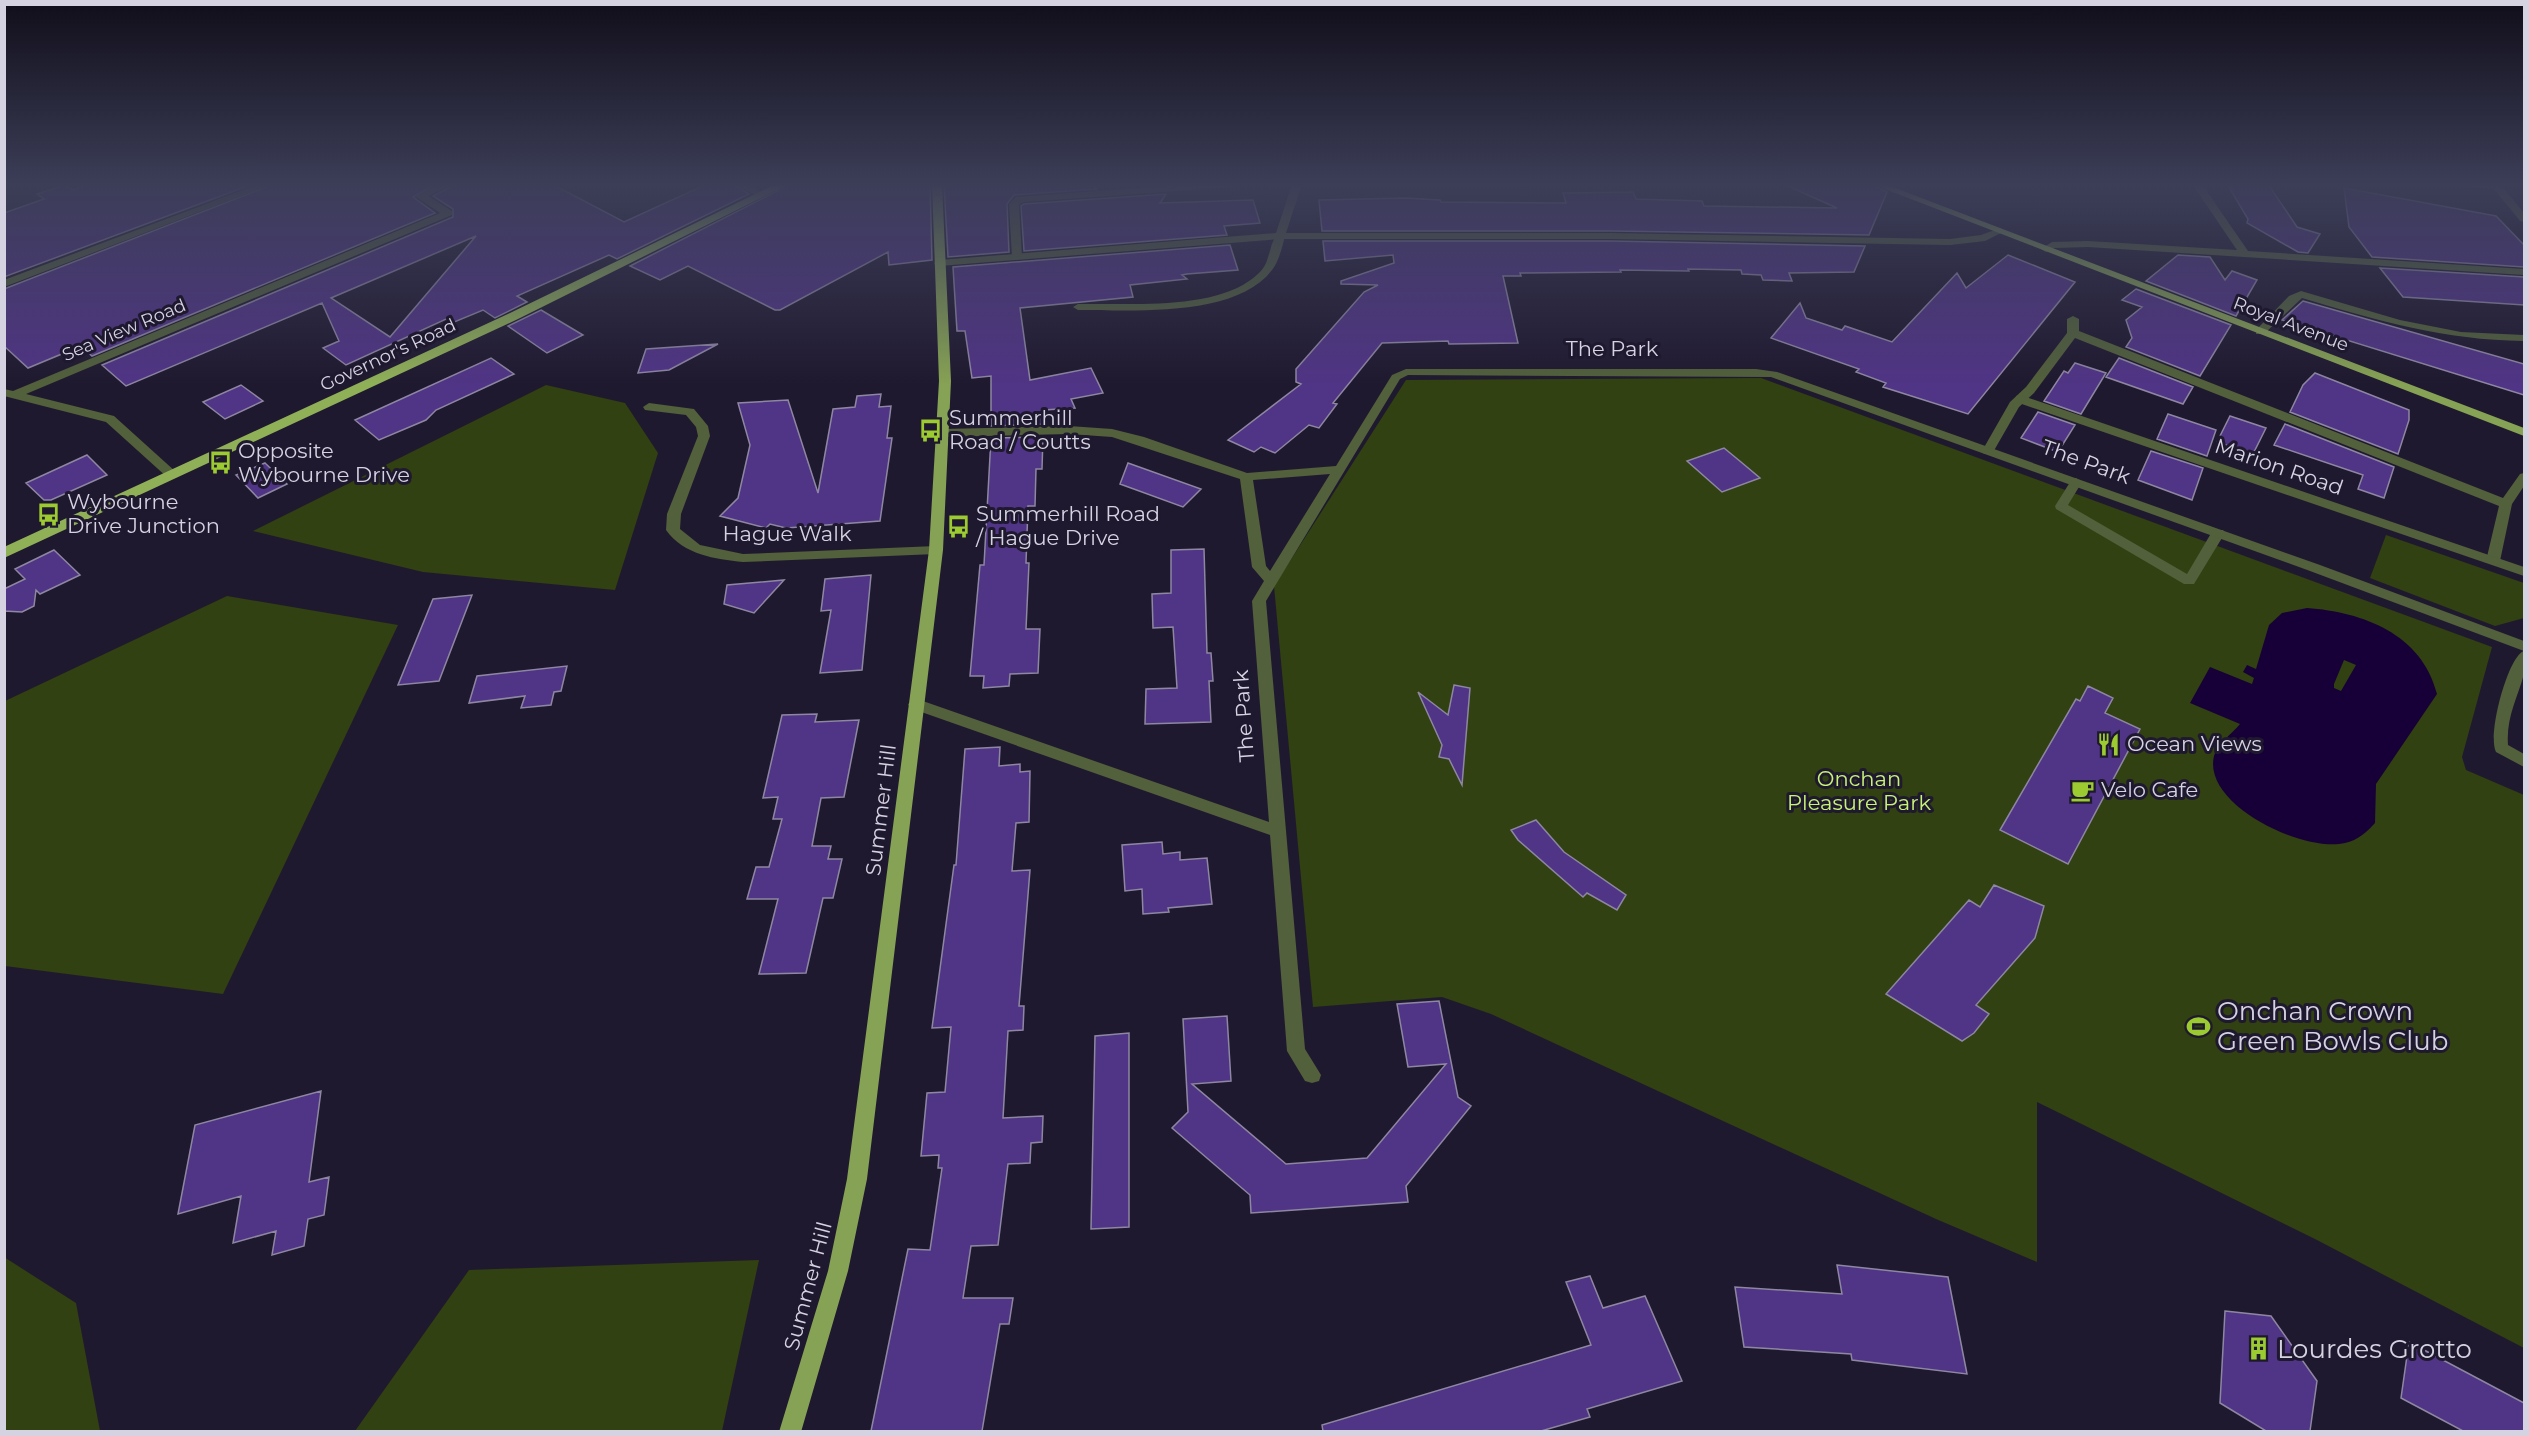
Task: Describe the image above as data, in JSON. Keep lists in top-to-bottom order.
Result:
{
  "streets": {
    "highway": ["Governor's Road"],
    "main road": ["Royal Avenue", "Summer Hill"],
    "street": [
      "Sea View Road",
      "The Park",
      "Marion Road",
      "Hague Walk"
    ]
  },
  "crossings": [
    ["Hague Walk", "Summer Hill"]
  ],
  "parks": ["Onchan Pleasure Park"],
  "places": {
    "bus stop": [
      "Summerhill Road / Coutts",
      "Opposite Wybourne Drive",
      "Wybourne Drive Junction",
      "Summerhill Road / Hague Drive"
    ],
    "restaurant": ["Ocean Views"],
    "cafe": ["Velo Cafe"],
    "sports": ["Onchan Crown Green Bowls Club"],
    "building": ["Lourdes Grotto"]
  }
}
